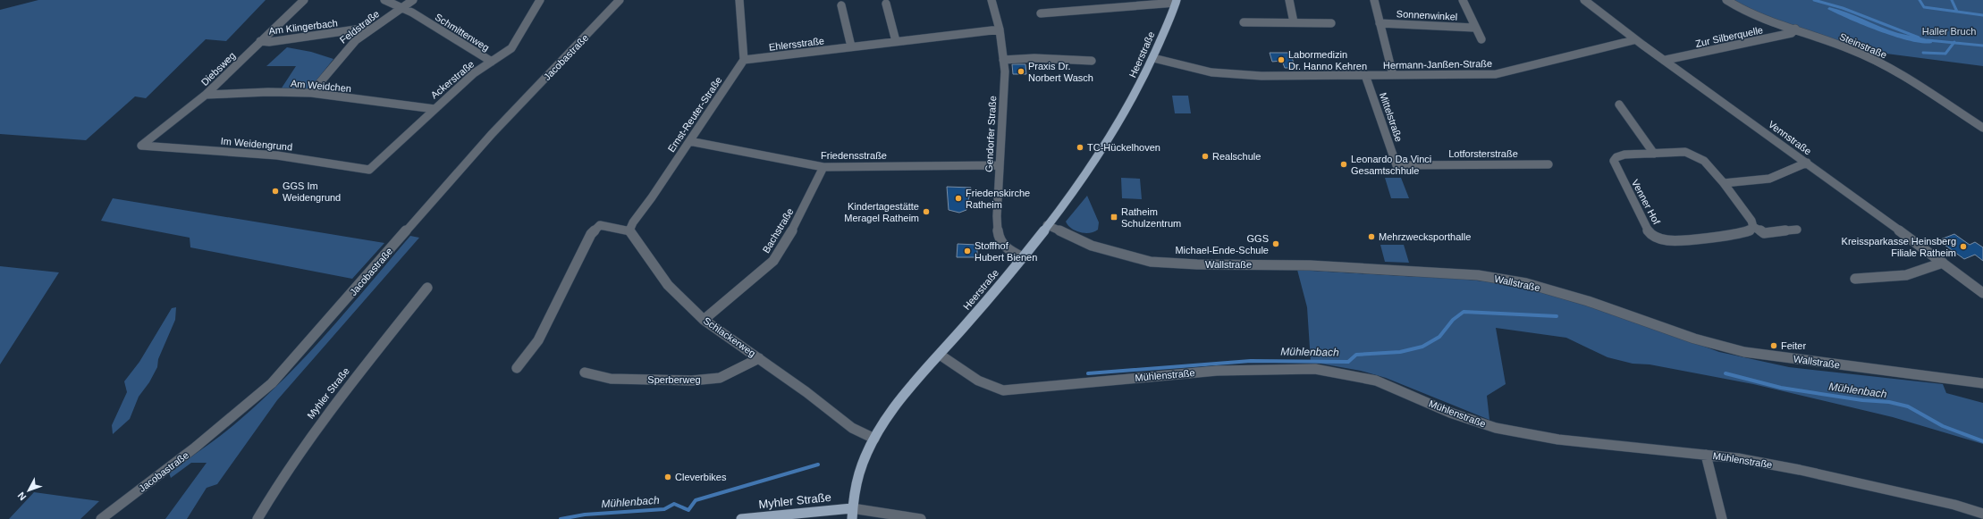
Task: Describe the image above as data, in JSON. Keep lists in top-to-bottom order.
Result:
{
  "streets": {
    "main road": ["Heerstraße", "Myhler Straße"],
    "street": [
      "Sonnenwinkel",
      "Am Klingerbach",
      "Feldstraße",
      "Schmittenweg",
      "Zur Silberquelle",
      "Ehlersstraße",
      "Steinstraße",
      "Jacobastraße",
      "Hermann-Janßen-Straße",
      "Diebsweg",
      "Ackerstraße",
      "Am Weidchen",
      "Ernst-Reuter-Straße",
      "Mittelstraße",
      "Gendorfer Straße",
      "Vennstraße",
      "Im Weidengrund",
      "Lotforsterstraße",
      "Friedensstraße",
      "Venner Hof",
      "Bachstraße",
      "Wallstraße",
      "Schlackerweg",
      "Mühlenstraße",
      "Sperberweg"
    ]
  },
  "crossings": [
    ["Am Klingerbach", "Feldstraße"],
    ["Am Klingerbach", "Diebsweg"],
    ["Feldstraße", "Schmittenweg"],
    ["Feldstraße", "Am Weidchen"],
    ["Schmittenweg", "Ackerstraße"],
    ["Zur Silberquelle", "Steinstraße"],
    ["Zur Silberquelle", "Vennstraße"],
    ["Ehlersstraße", "Ernst-Reuter-Straße"],
    ["Ehlersstraße", "Gendorfer Straße"],
    ["Heerstraße", "Hermann-Janßen-Straße"],
    ["Heerstraße", "Gendorfer Straße"],
    ["Heerstraße", "Wallstraße"],
    ["Heerstraße", "Schlackerweg"],
    ["Heerstraße", "Mühlenstraße"],
    ["Heerstraße", "Myhler Straße"],
    ["Hermann-Janßen-Straße", "Mittelstraße"],
    ["Hermann-Janßen-Straße", "Vennstraße"],
    ["Diebsweg", "Am Weidchen"],
    ["Diebsweg", "Im Weidengrund"],
    ["Ackerstraße", "Am Weidchen"],
    ["Ackerstraße", "Im Weidengrund"],
    ["Ernst-Reuter-Straße", "Friedensstraße"],
    ["Ernst-Reuter-Straße", "Schlackerweg"],
    ["Mittelstraße", "Lotforsterstraße"],
    ["Gendorfer Straße", "Friedensstraße"],
    ["Friedensstraße", "Bachstraße"],
    ["Bachstraße", "Schlackerweg"],
    ["Schlackerweg", "Sperberweg"]
  ],
  "water": ["Mühlenbach"],
  "parks": ["Haller Bruch"],
  "places": {
    "other": [
      "Labormedizin Dr. Hanno Kehren",
      "Praxis Dr. Norbert Wasch",
      "TC-Hückelhoven",
      "Realschule",
      "Leonardo Da Vinci Gesamtschhule",
      "GGS Im Weidengrund",
      "Friedenskirche Ratheim",
      "Kindertagestätte Meragel Ratheim",
      "Mehrzwecksporthalle",
      "GGS Michael-Ende-Schule",
      "Kreissparkasse Heinsberg Filiale Ratheim",
      "Stoffhof Hubert Bienen",
      "Feiter",
      "Cleverbikes"
    ],
    "transit": ["Ratheim Schulzentrum"]
  },
  "north": "bottom left"
}
